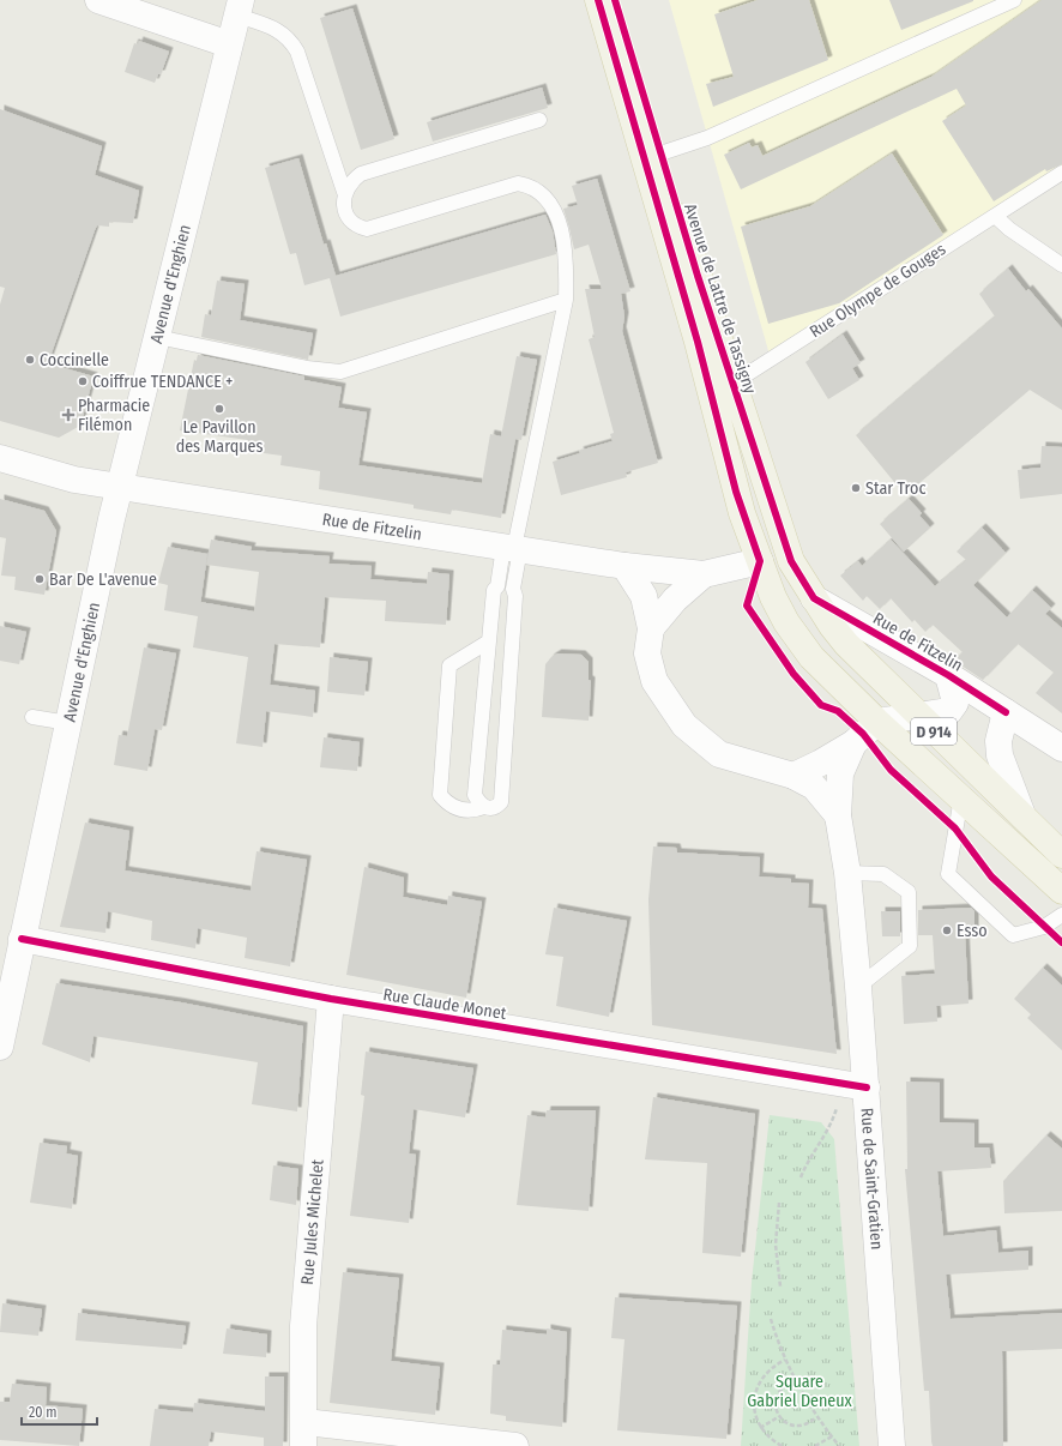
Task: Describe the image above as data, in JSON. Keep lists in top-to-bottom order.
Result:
{
  "streets": {
    "main road": ["Avenue de Lattre de Tassigny", "D 914"],
    "street": [
      "Avenue d'Enghien",
      "Rue de Fitzelin",
      "Rue Claude Monet",
      "Rue de Saint-Gratien",
      "Rue Jules Michelet"
    ],
    "lane": ["Rue Olympe de Gouges"]
  },
  "crossings": [
    ["Avenue d'Enghien", "Rue de Fitzelin"],
    ["Avenue d'Enghien", "Rue Claude Monet"],
    ["Rue Olympe de Gouges", "Avenue de Lattre de Tassigny"],
    ["Avenue de Lattre de Tassigny", "Rue de Fitzelin"],
    ["Rue Claude Monet", "Rue de Saint-Gratien"],
    ["Rue Claude Monet", "Rue Jules Michelet"]
  ],
  "parks": ["Square Gabriel Deneux"],
  "places": {
    "other": [
      "Coccinelle",
      "Coiffrue TENDANCE +",
      "Le Pavillon des Marques",
      "Star Troc",
      "Bar De L'avenue",
      "Esso"
    ],
    "health": ["Pharmacie Filémon"]
  },
  "scale_bar": "20 m"
}
